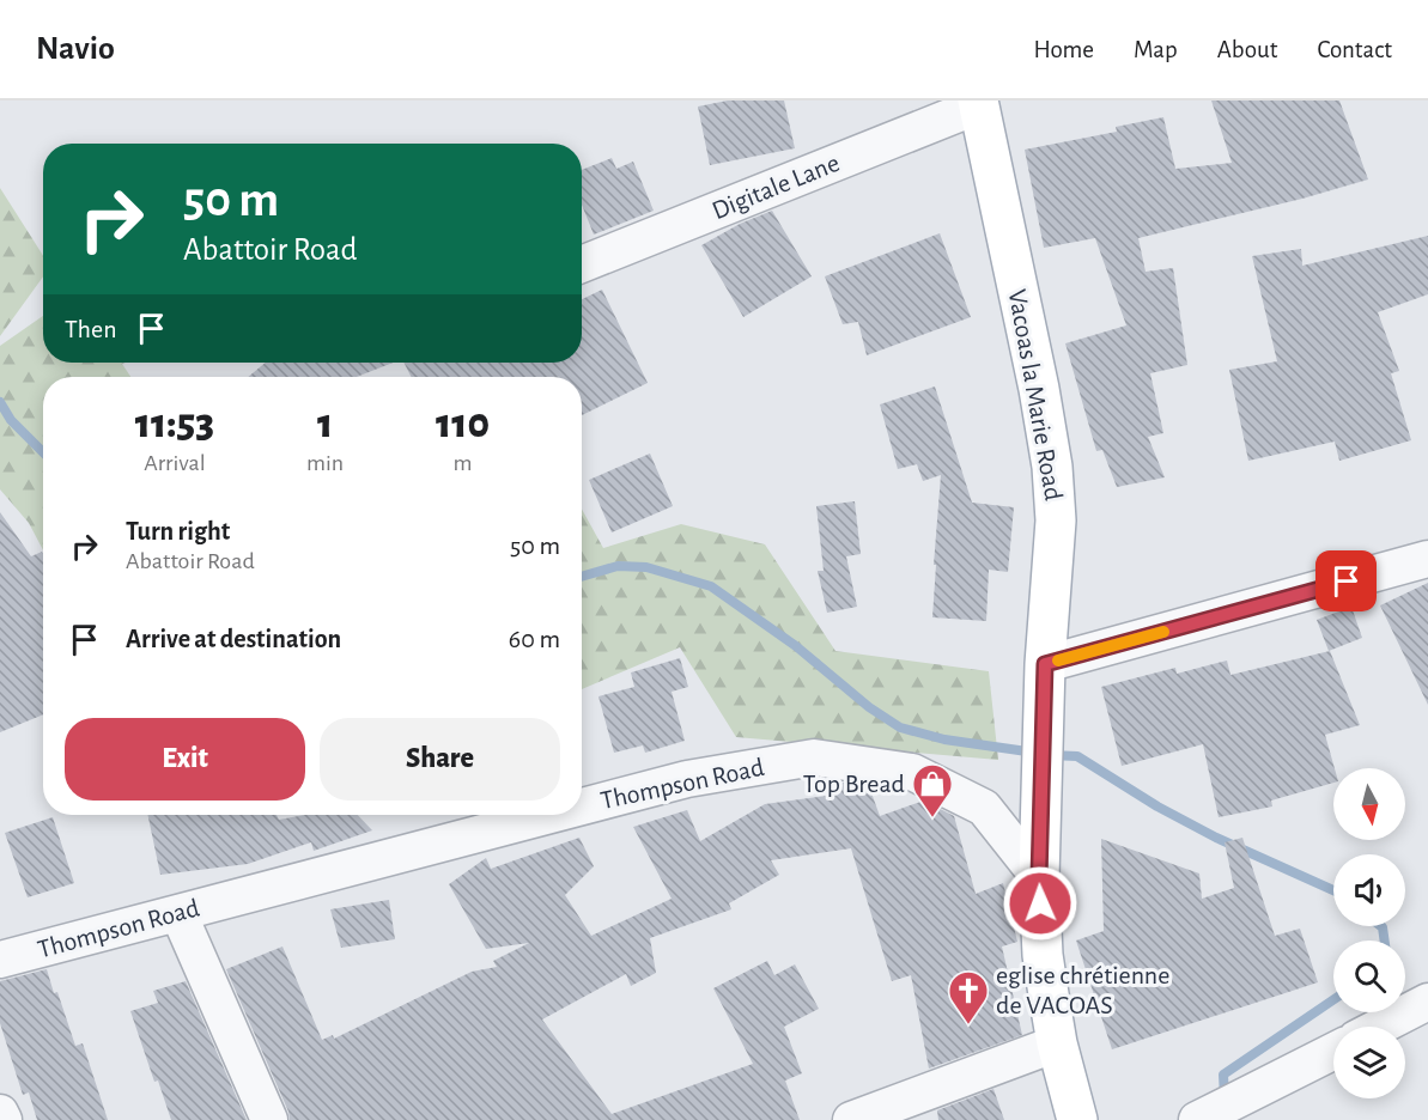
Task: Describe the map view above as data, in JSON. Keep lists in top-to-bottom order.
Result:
{
  "streets": {
    "main road": ["Vacoas la Marie Road"],
    "street": ["Digitale Lane", "Thompson Road"]
  },
  "crossings": [
    ["Digitale Lane", "Vacoas la Marie Road"],
    ["Vacoas la Marie Road", "Thompson Road"]
  ],
  "places": {
    "shop": ["Top Bread"],
    "church": ["eglise chrétienne de VACOAS"]
  },
  "north": "bottom",
  "page": {
    "header": "Navio",
    "nav": [
      "Home",
      "Map",
      "About",
      "Contact"
    ],
    "turn": ["50 m", "Abattoir Road"],
    "then": "Then",
    "eta": [
      "11:53",
      "Arrival",
      "1",
      "min",
      "110",
      "m"
    ],
    "list": [
      {
        "name": "Turn right",
        "note": "Abattoir Road",
        "value": "50 m"
      },
      {
        "name": "Arrive at destination",
        "value": "60 m"
      }
    ],
    "buttons": ["Exit", "Share"]
  }
}
